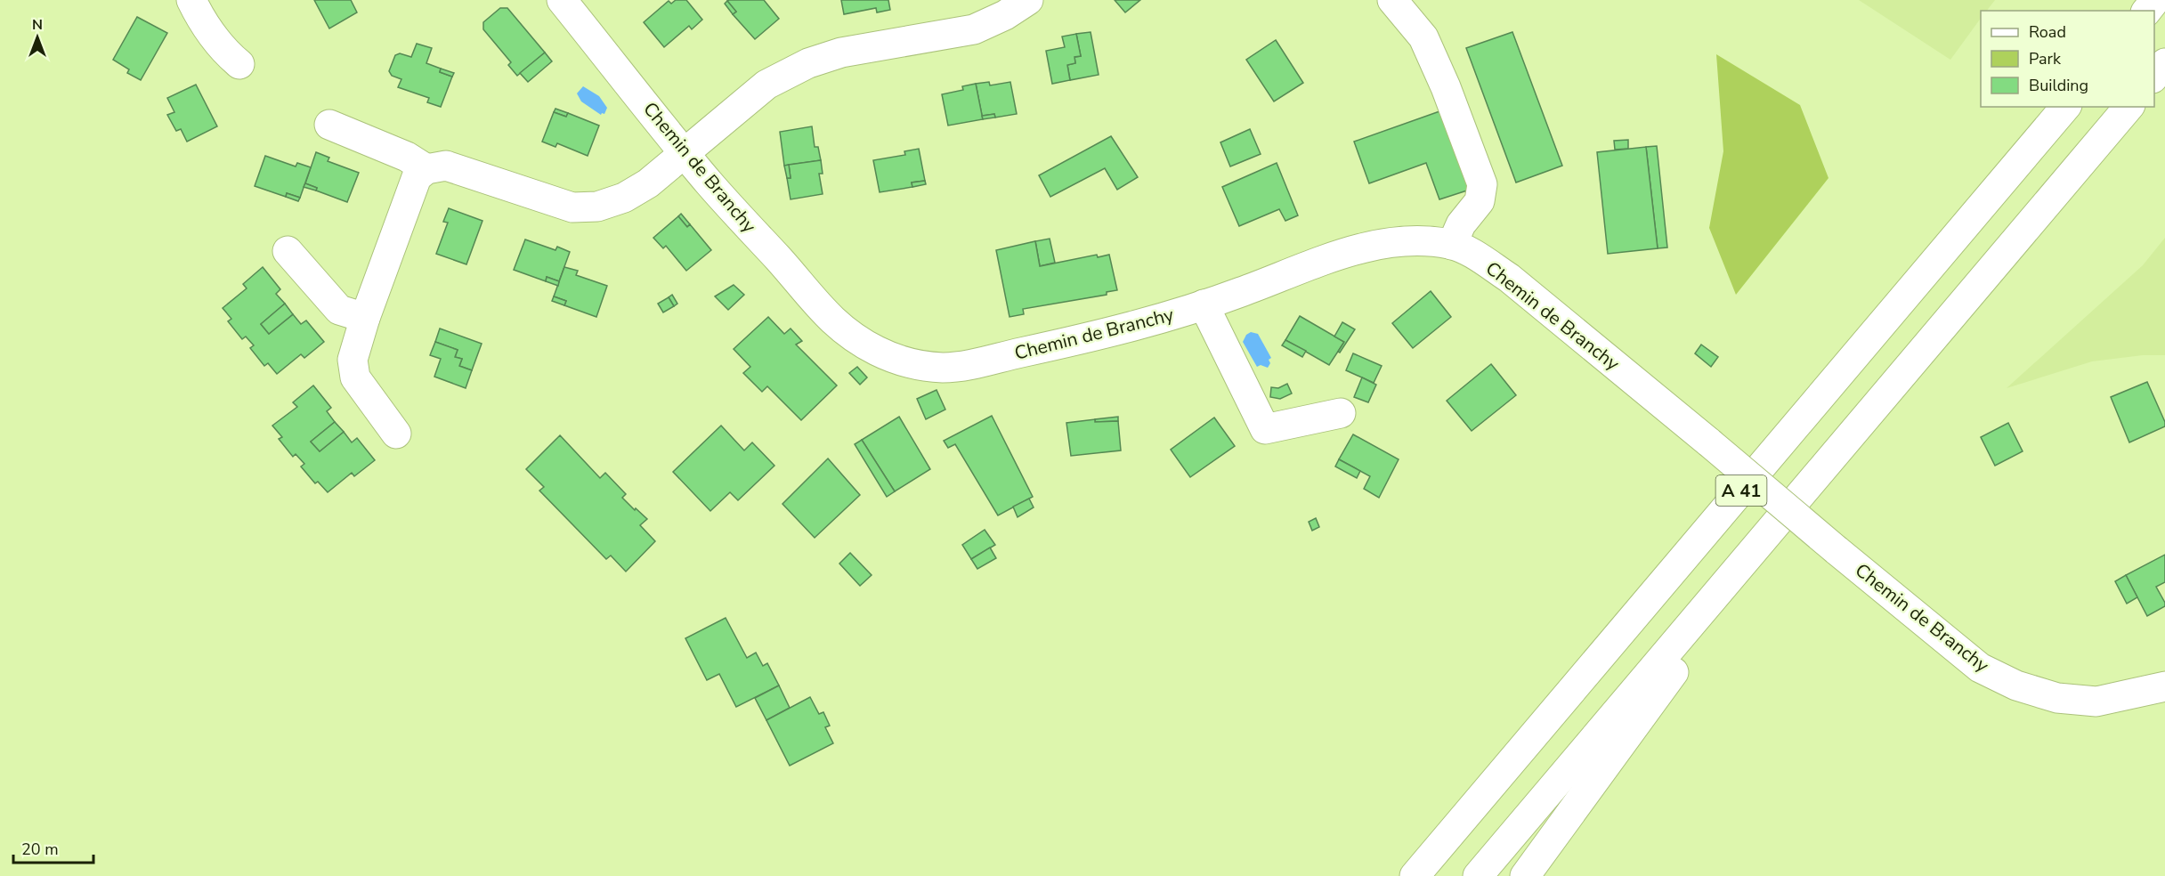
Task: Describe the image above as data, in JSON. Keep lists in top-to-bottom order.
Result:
{
  "streets": {
    "main road": ["Chemin de Branchy", "A 41"]
  },
  "legend": ["Road", "Park", "Building"],
  "scale_bar": "20 m",
  "north": "top"
}
